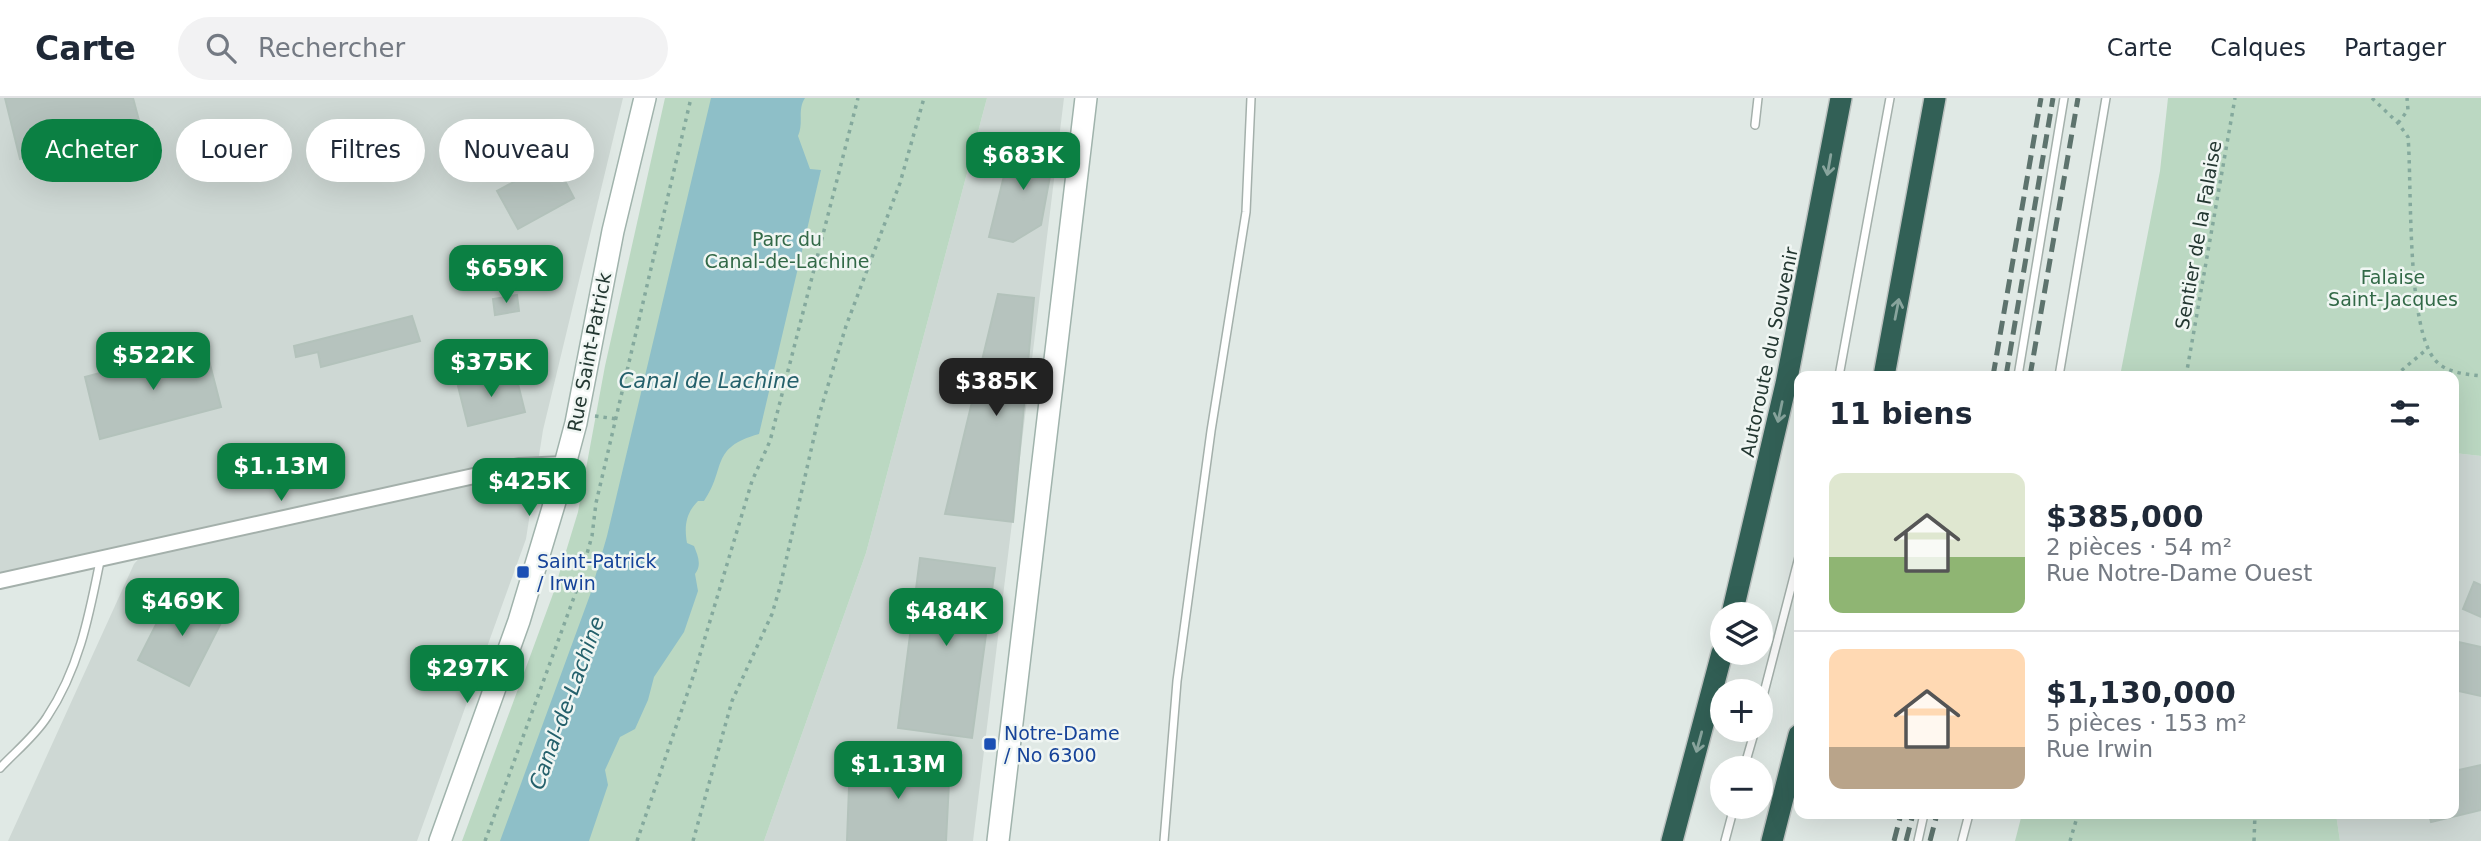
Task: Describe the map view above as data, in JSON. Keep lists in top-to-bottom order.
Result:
{
  "streets": {
    "highway": ["Autoroute du Souvenir"],
    "main road": ["Rue Saint-Patrick"],
    "path": ["Sentier de la Falaise"]
  },
  "water": ["Canal de Lachine", "Canal-de-Lachine"],
  "parks": ["Parc du Canal-de-Lachine", "Falaise Saint-Jacques"],
  "places": {
    "transit": ["Saint-Patrick / Irwin", "Notre-Dame / No 6300"]
  },
  "page": {
    "header": "Carte",
    "search": "Rechercher",
    "nav": ["Carte", "Calques", "Partager"],
    "chip": [
      "Acheter",
      "Louer",
      "Filtres",
      "Nouveau"
    ],
    "price": [
      "$683K",
      "$659K",
      "$522K",
      "$375K",
      "$385K",
      "$1.13M",
      "$425K",
      "$469K",
      "$484K",
      "$297K",
      "$1.13M"
    ],
    "heading": "11 biens",
    "list": [
      {
        "name": "$385,000",
        "note": "2 pièces · 54 m² · Rue Notre-Dame Ouest"
      },
      {
        "name": "$1,130,000",
        "note": "5 pièces · 153 m² · Rue Irwin"
      }
    ],
    "map_buttons": ["+", "−"]
  }
}
